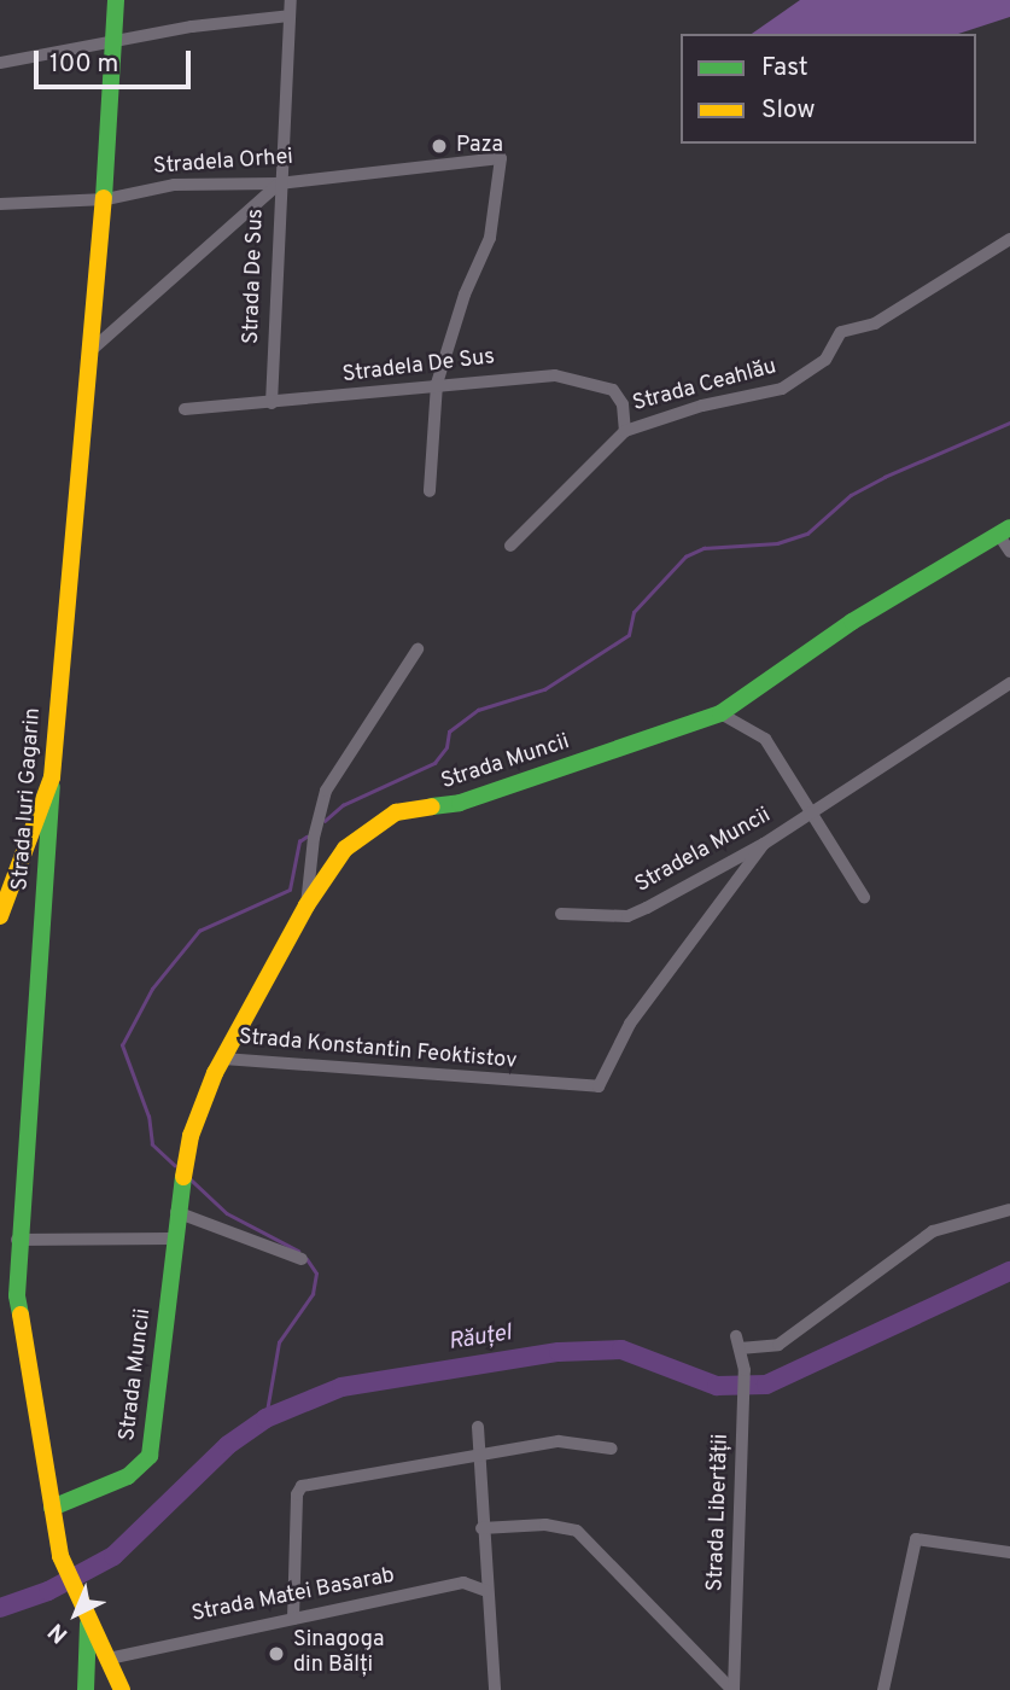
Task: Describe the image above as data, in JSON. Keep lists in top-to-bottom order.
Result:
{
  "streets": {
    "street": [
      "Stradela Orhei",
      "Strada De Sus",
      "Stradela De Sus",
      "Strada Ceahlău",
      "Strada Muncii",
      "Strada Iuri Gagarin",
      "Stradela Muncii",
      "Strada Konstantin Feoktistov",
      "Strada Libertății",
      "Strada Matei Basarab"
    ]
  },
  "crossings": [
    ["Stradela Orhei", "Strada De Sus"],
    ["Stradela Orhei", "Stradela De Sus"],
    ["Stradela Orhei", "Strada Iuri Gagarin"],
    ["Strada De Sus", "Stradela De Sus"],
    ["Stradela De Sus", "Strada Ceahlău"],
    ["Strada Muncii", "Strada Iuri Gagarin"],
    ["Strada Muncii", "Strada Konstantin Feoktistov"],
    ["Strada Iuri Gagarin", "Strada Matei Basarab"],
    ["Stradela Muncii", "Strada Konstantin Feoktistov"]
  ],
  "water": ["Răuțel"],
  "places": ["Paza", "Sinagoga din Bălți"],
  "legend": ["Fast", "Slow"],
  "scale_bar": "100 m",
  "north": "bottom left"
}
